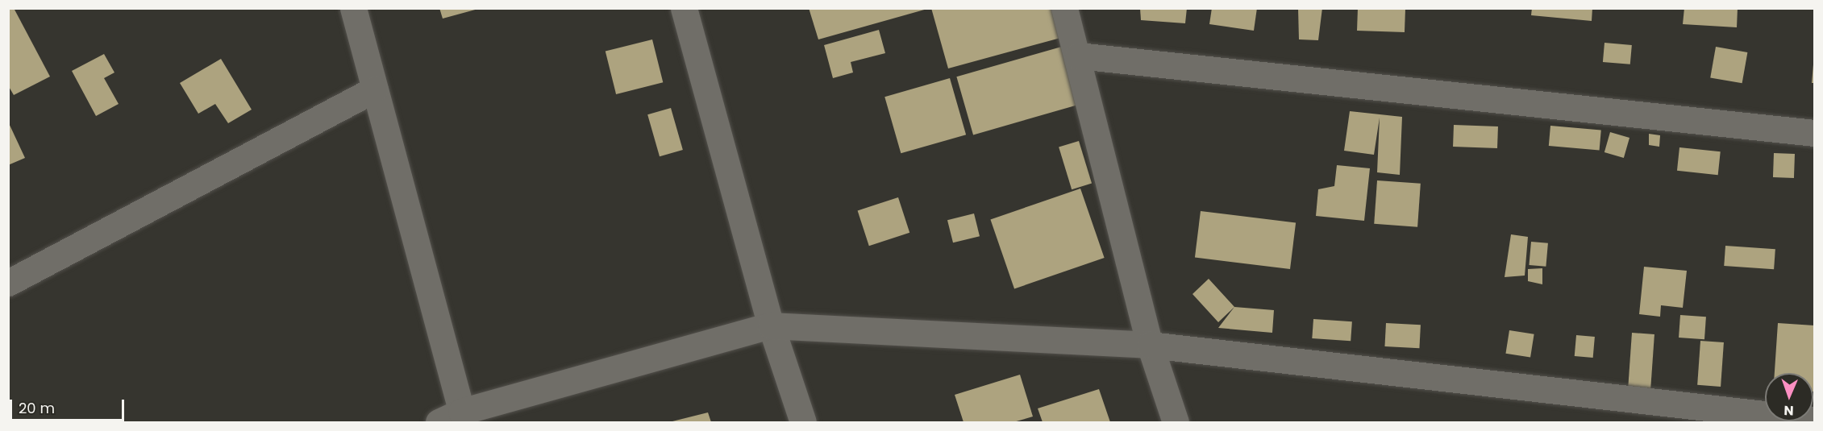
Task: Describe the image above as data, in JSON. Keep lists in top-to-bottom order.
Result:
{
  "scale_bar": "20 m",
  "north": "bottom"
}
